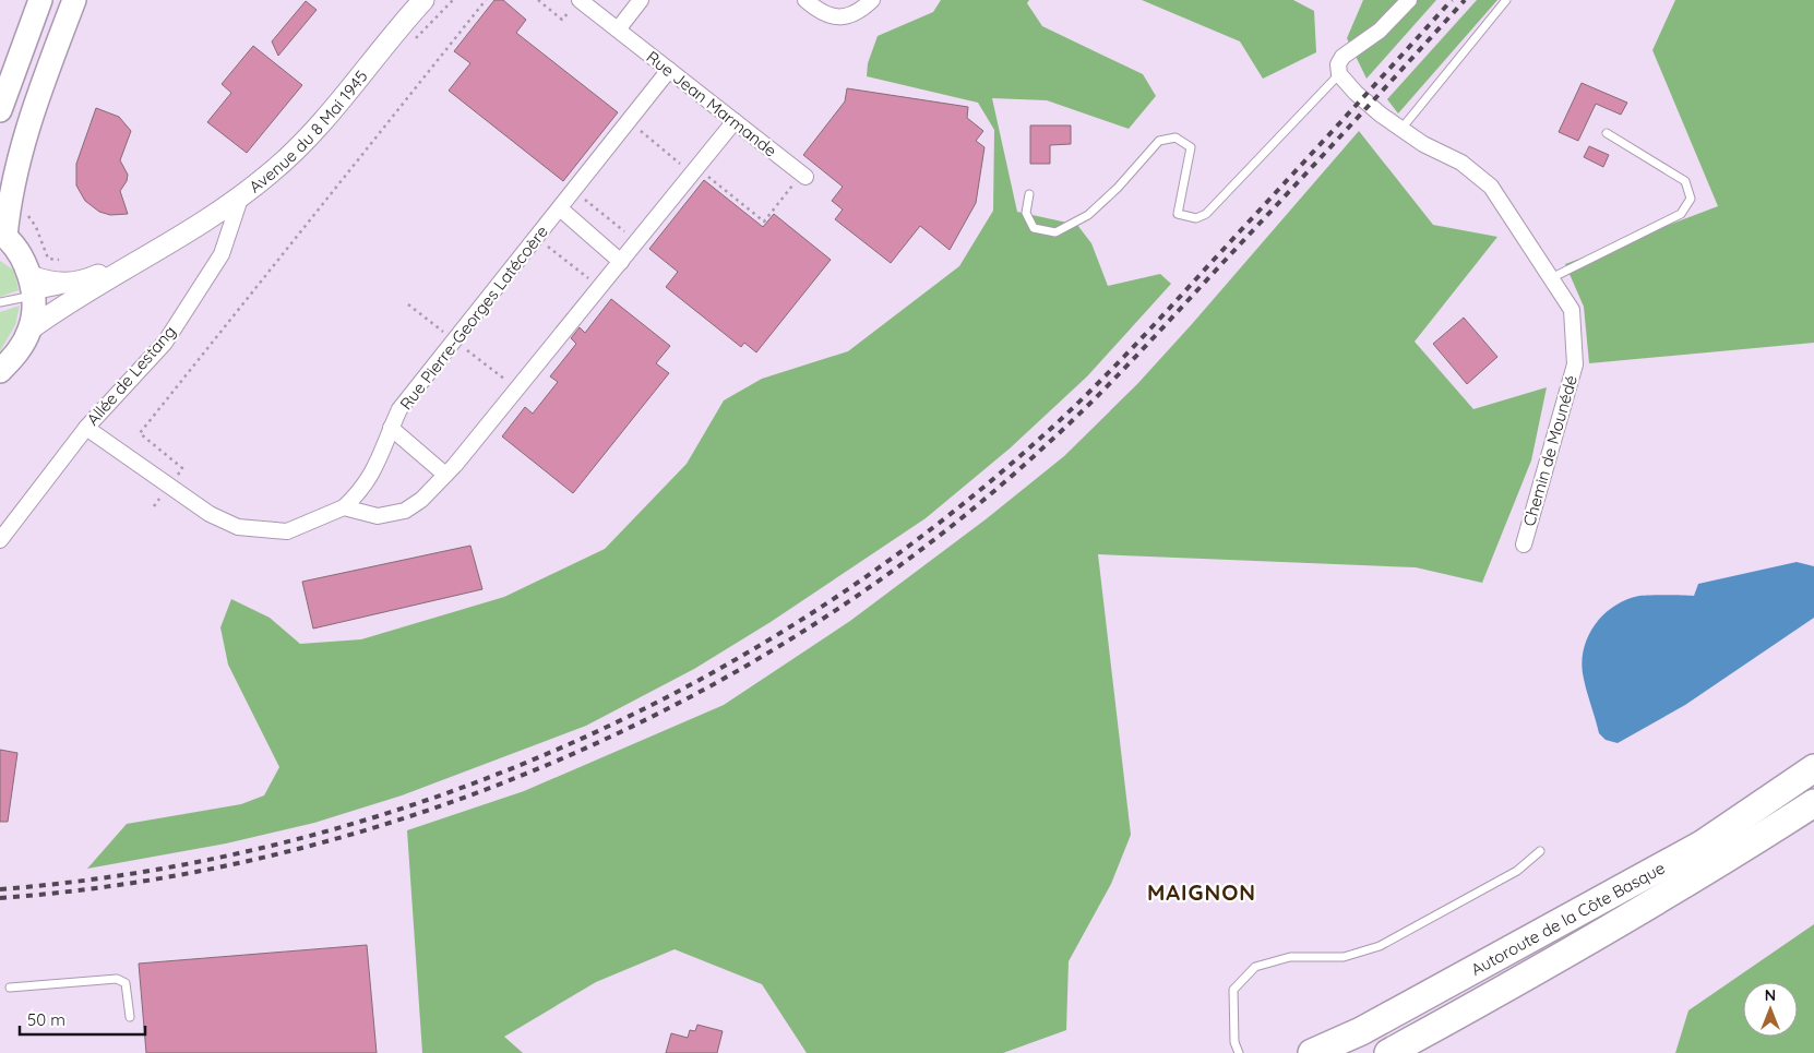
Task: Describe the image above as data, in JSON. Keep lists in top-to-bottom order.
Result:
{
  "streets": {
    "highway": ["Autoroute de la Côte Basque"],
    "main road": ["Avenue du 8 Mai 1945"],
    "street": [
      "Rue Jean Marmande",
      "Rue Pierre-Georges Latécoère",
      "Allée de Lestang",
      "Chemin de Mounédé"
    ]
  },
  "crossings": [
    ["Rue Jean Marmande", "Rue Pierre-Georges Latécoère"],
    ["Avenue du 8 Mai 1945", "Allée de Lestang"],
    ["Rue Pierre-Georges Latécoère", "Allée de Lestang"]
  ],
  "districts": ["MAIGNON"],
  "scale_bar": "50 m",
  "north": "top"
}
